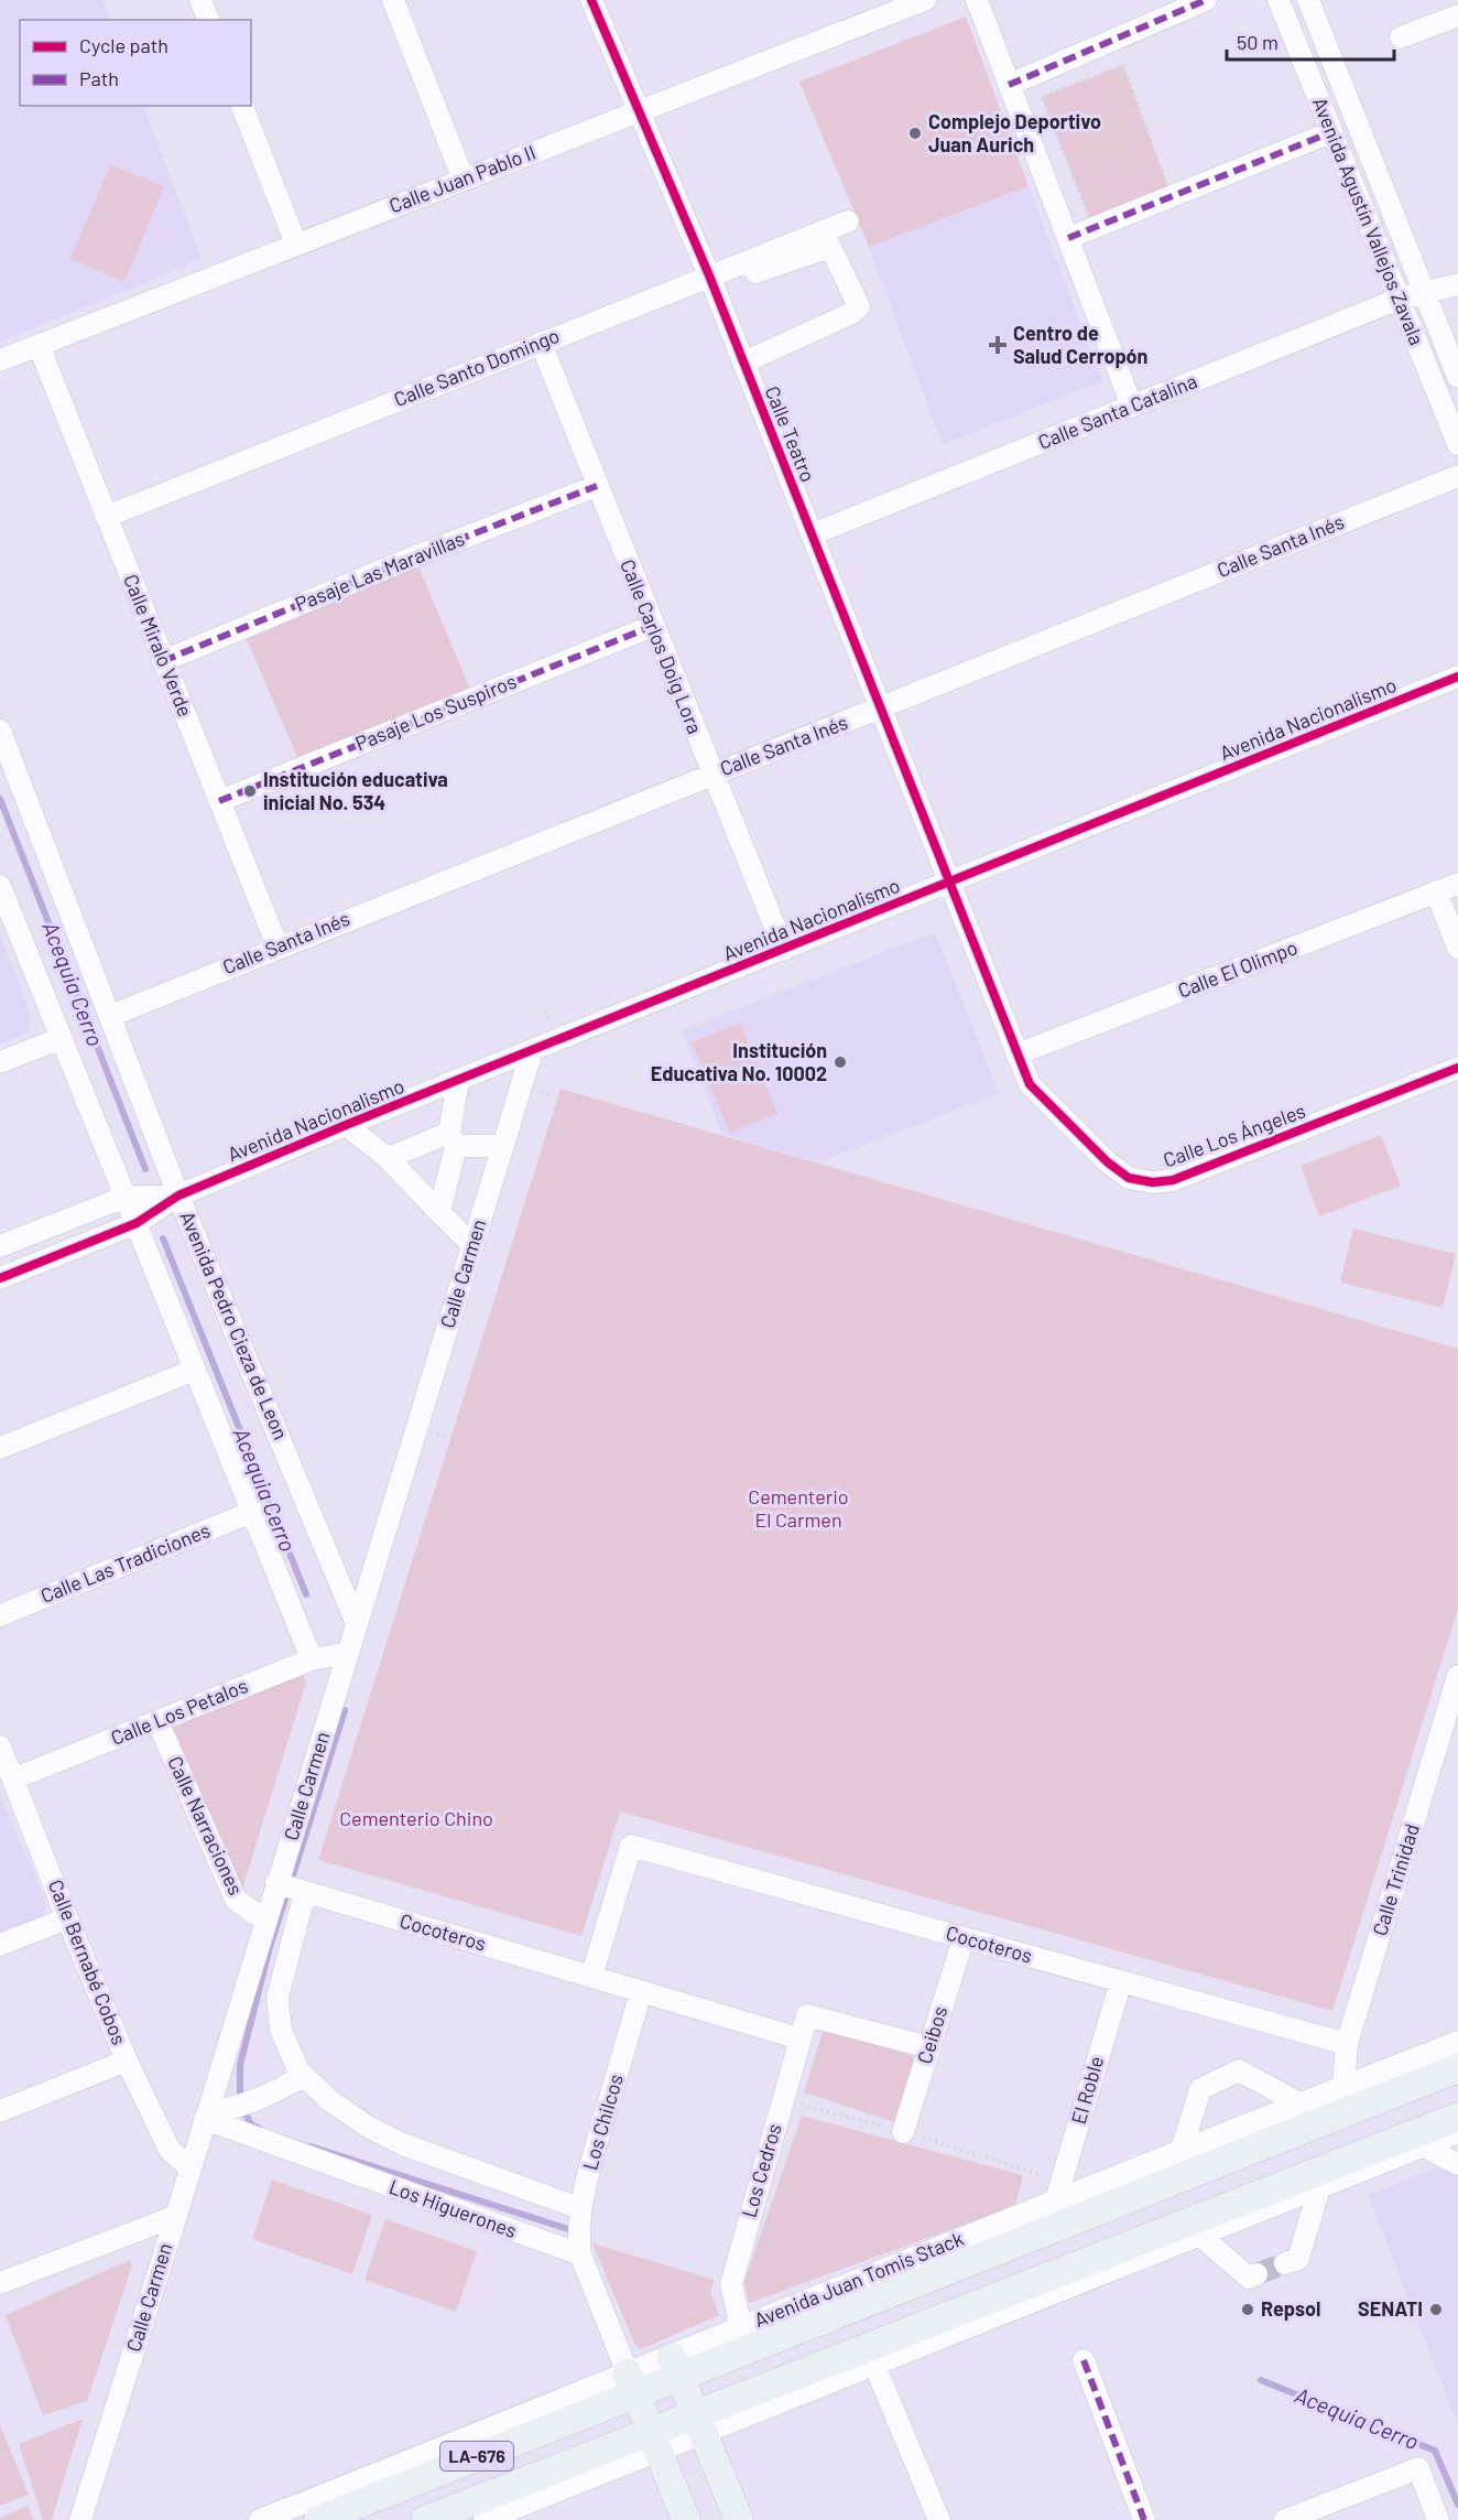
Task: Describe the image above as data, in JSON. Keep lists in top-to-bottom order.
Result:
{
  "streets": {
    "main road": ["Avenida Juan Tomis Stack", "LA-676"],
    "street": [
      "Calle Juan Pablo II",
      "Avenida Agustín Vallejos Zavala",
      "Calle Santo Domingo",
      "Calle Santa Catalina",
      "Calle Teatro",
      "Calle Santa Inés",
      "Pasaje Las Maravillas",
      "Calle Miralo Verde",
      "Calle Carlos Doig Lora",
      "Pasaje Los Suspiros",
      "Avenida Nacionalismo",
      "Calle El Olimpo",
      "Calle Los Ángeles",
      "Calle Carmen",
      "Avenida Pedro Cieza de Leon",
      "Calle Las Tradiciones",
      "Calle Los Petalos",
      "Calle Narraciones",
      "Calle Trinidad",
      "Cocoteros",
      "Calle Bernabé Cobos",
      "Ceibos",
      "El Roble",
      "Los Chilcos",
      "Los Cedros",
      "Los Higuerones"
    ]
  },
  "crossings": [
    ["Calle Juan Pablo II", "Calle Teatro"],
    ["Calle Juan Pablo II", "Calle Miralo Verde"],
    ["Avenida Agustín Vallejos Zavala", "Calle Santa Catalina"],
    ["Calle Santo Domingo", "Calle Teatro"],
    ["Calle Santo Domingo", "Calle Miralo Verde"],
    ["Calle Santo Domingo", "Calle Carlos Doig Lora"],
    ["Calle Santa Catalina", "Calle Teatro"],
    ["Calle Teatro", "Calle Santa Inés"],
    ["Calle Teatro", "Avenida Nacionalismo"],
    ["Calle Teatro", "Calle Los Ángeles"],
    ["Calle Santa Inés", "Calle Miralo Verde"],
    ["Calle Santa Inés", "Calle Carlos Doig Lora"],
    ["Calle Santa Inés", "Avenida Pedro Cieza de Leon"],
    ["Pasaje Las Maravillas", "Calle Miralo Verde"],
    ["Pasaje Las Maravillas", "Calle Carlos Doig Lora"],
    ["Calle Miralo Verde", "Pasaje Los Suspiros"],
    ["Calle Carlos Doig Lora", "Pasaje Los Suspiros"],
    ["Calle Carlos Doig Lora", "Avenida Nacionalismo"],
    ["Avenida Nacionalismo", "Calle Los Ángeles"],
    ["Avenida Nacionalismo", "Calle Carmen"],
    ["Avenida Nacionalismo", "Avenida Pedro Cieza de Leon"],
    ["Calle El Olimpo", "Calle Los Ángeles"],
    ["Calle Carmen", "Avenida Pedro Cieza de Leon"],
    ["Calle Carmen", "Calle Los Petalos"],
    ["Calle Carmen", "Calle Narraciones"],
    ["Calle Carmen", "Cocoteros"],
    ["Calle Carmen", "Calle Bernabé Cobos"],
    ["Calle Carmen", "Los Higuerones"],
    ["Calle Los Petalos", "Calle Narraciones"],
    ["Calle Los Petalos", "Calle Bernabé Cobos"],
    ["Calle Trinidad", "Cocoteros"],
    ["Calle Trinidad", "Avenida Juan Tomis Stack"],
    ["Cocoteros", "Ceibos"],
    ["Cocoteros", "El Roble"],
    ["Cocoteros", "Los Chilcos"],
    ["Cocoteros", "Los Cedros"],
    ["Ceibos", "Los Cedros"],
    ["El Roble", "Avenida Juan Tomis Stack"],
    ["Los Chilcos", "Los Higuerones"],
    ["Los Cedros", "Avenida Juan Tomis Stack"]
  ],
  "water": ["Acequia Cerro"],
  "parks": ["Cementerio El Carmen", "Cementerio Chino"],
  "places": {
    "other": [
      "Complejo Deportivo Juan Aurich",
      "Institución educativa inicial No. 534",
      "Institución Educativa No. 10002",
      "Repsol",
      "SENATI"
    ],
    "health": ["Centro de Salud Cerropón"]
  },
  "legend": ["Cycle path", "Path"],
  "scale_bar": "50 m"
}
